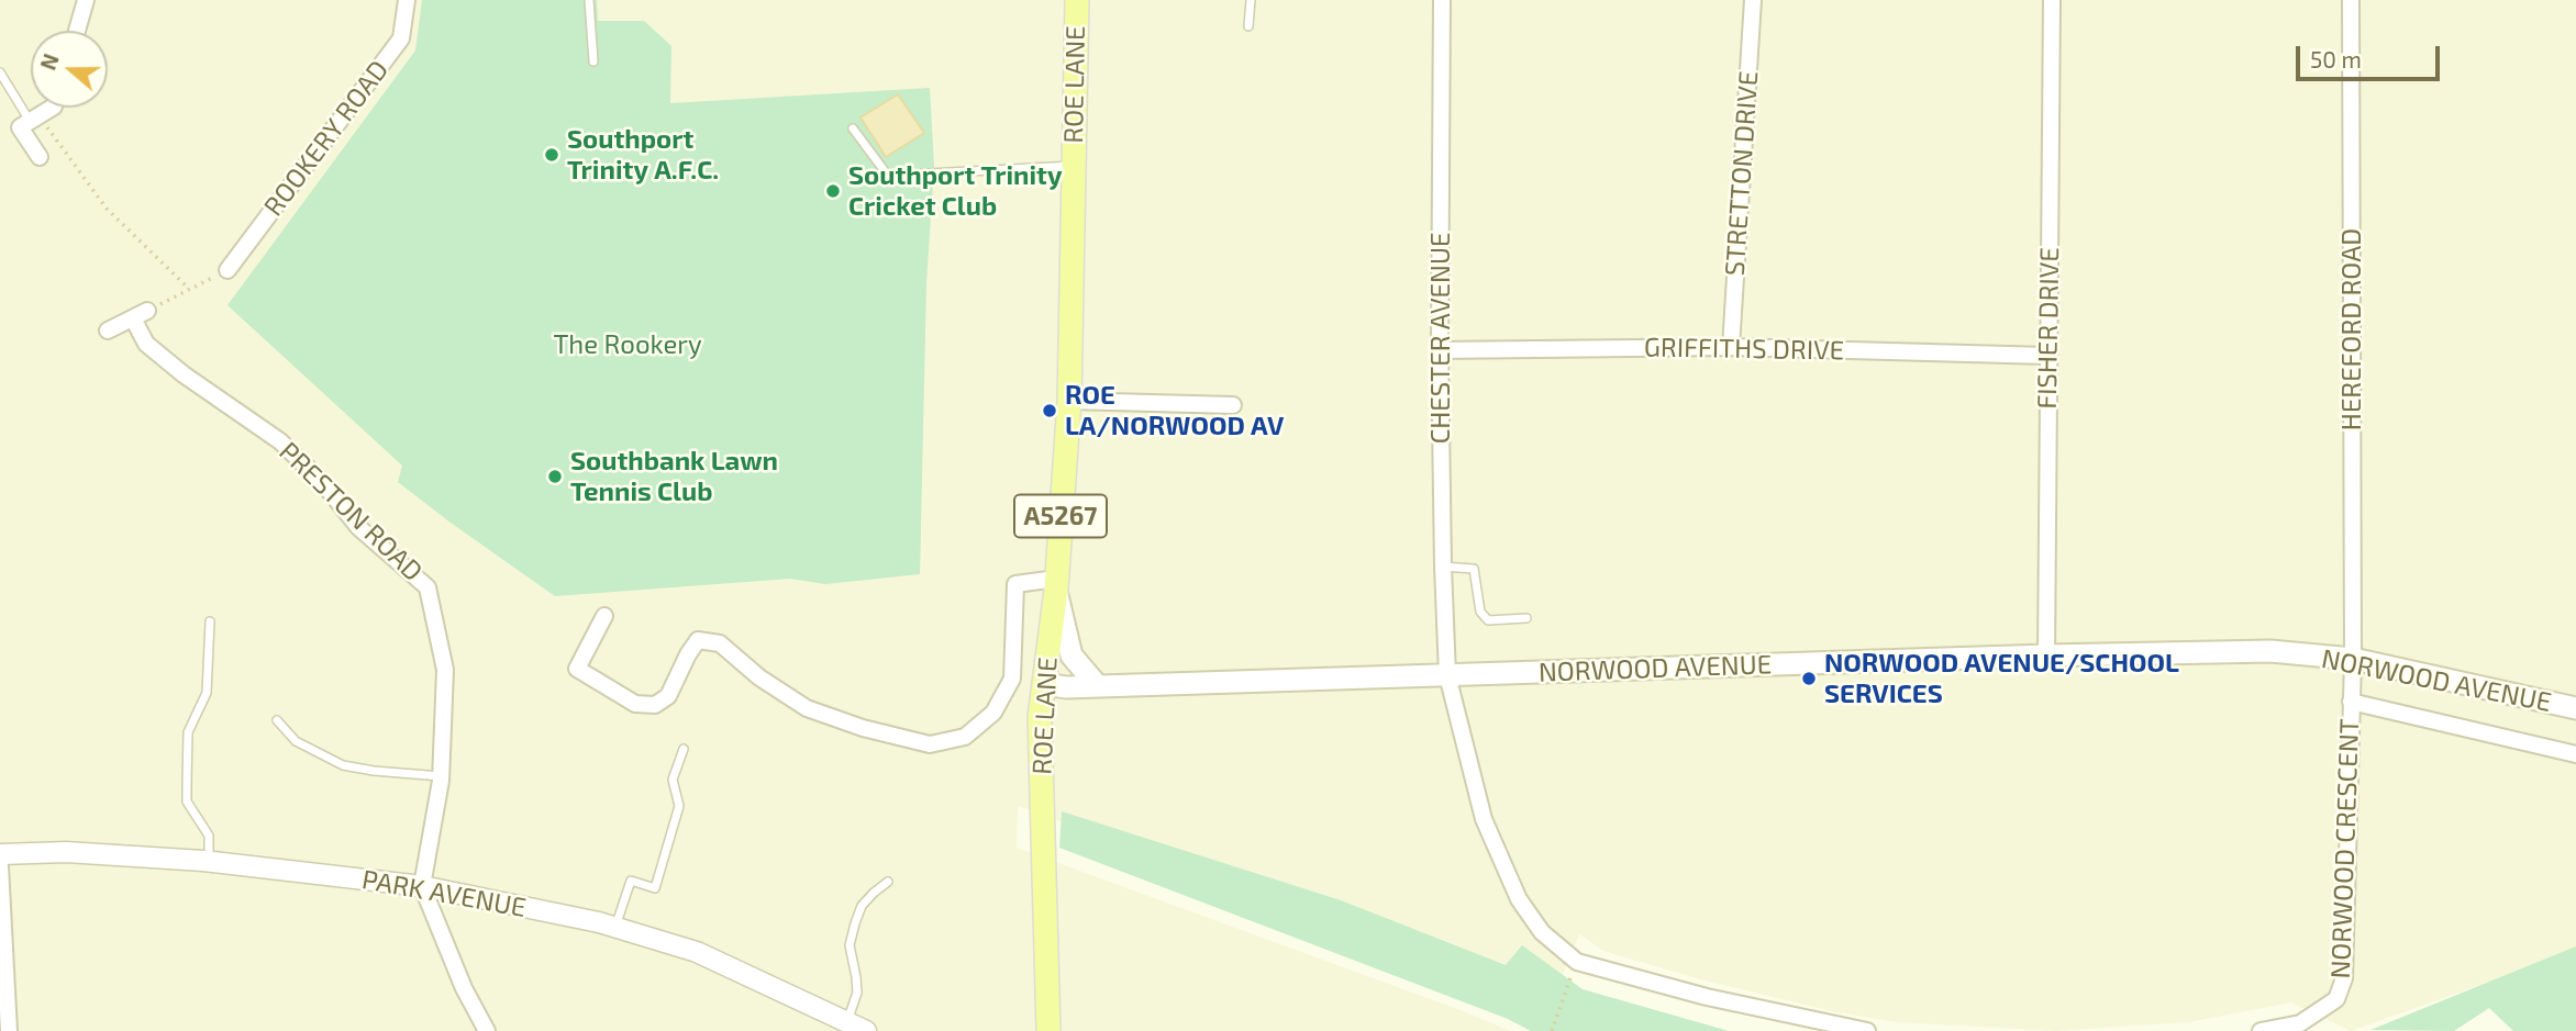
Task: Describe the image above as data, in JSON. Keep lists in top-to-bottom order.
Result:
{
  "streets": {
    "main road": ["ROE LANE", "A5267", "NORWOOD AVENUE"],
    "street": [
      "ROOKERY ROAD",
      "STRETTON DRIVE",
      "FISHER DRIVE",
      "HEREFORD ROAD",
      "CHESTER AVENUE",
      "GRIFFITHS DRIVE",
      "PRESTON ROAD",
      "NORWOOD CRESCENT",
      "PARK AVENUE"
    ]
  },
  "crossings": [
    ["ROE LANE", "NORWOOD AVENUE"],
    ["STRETTON DRIVE", "GRIFFITHS DRIVE"],
    ["FISHER DRIVE", "GRIFFITHS DRIVE"],
    ["FISHER DRIVE", "NORWOOD AVENUE"],
    ["HEREFORD ROAD", "NORWOOD AVENUE"],
    ["HEREFORD ROAD", "NORWOOD CRESCENT"],
    ["CHESTER AVENUE", "GRIFFITHS DRIVE"],
    ["CHESTER AVENUE", "NORWOOD AVENUE"],
    ["PRESTON ROAD", "PARK AVENUE"],
    ["NORWOOD AVENUE", "NORWOOD CRESCENT"]
  ],
  "parks": ["The Rookery"],
  "places": [
    "Southport Trinity A.F.C.",
    "Southport Trinity Cricket Club",
    "ROE LA/NORWOOD AV",
    "Southbank Lawn Tennis Club",
    "NORWOOD AVENUE/SCHOOL SERVICES"
  ],
  "scale_bar": "50 m",
  "north": "left"
}
